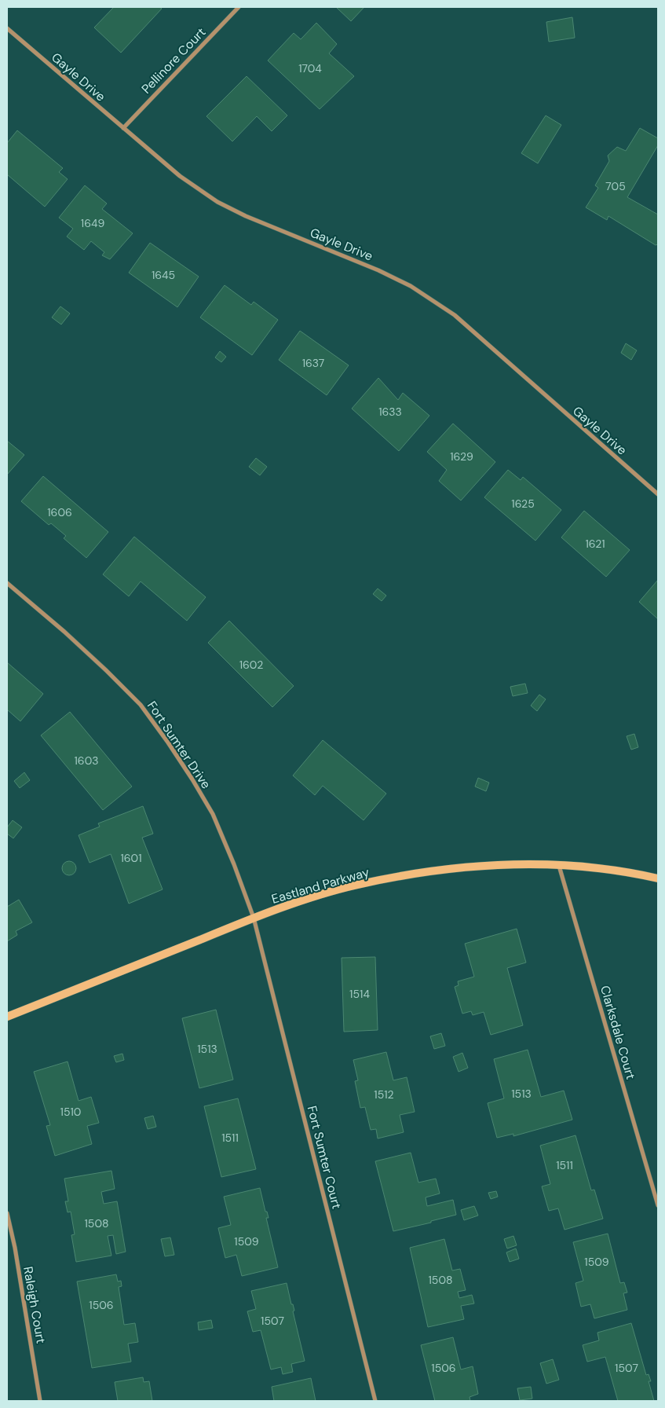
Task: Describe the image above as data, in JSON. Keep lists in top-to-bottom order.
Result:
{
  "streets": {
    "street": [
      "Pellinore Court",
      "Gayle Drive",
      "Fort Sumter Drive",
      "Eastland Parkway",
      "Clarksdale Court",
      "Fort Sumter Court",
      "Raleigh Court"
    ]
  },
  "crossings": [
    ["Pellinore Court", "Gayle Drive"],
    ["Fort Sumter Drive", "Eastland Parkway"],
    ["Fort Sumter Drive", "Fort Sumter Court"],
    ["Eastland Parkway", "Clarksdale Court"],
    ["Eastland Parkway", "Fort Sumter Court"]
  ],
  "house_numbers": [
    "1704",
    "705",
    "1649",
    "1645",
    "1637",
    "1633",
    "1629",
    "1625",
    "1606",
    "1621",
    "1602",
    "1603",
    "1601",
    "1514",
    "1513",
    "1513",
    "1512",
    "1510",
    "1511",
    "1511",
    "1508",
    "1509",
    "1509",
    "1508",
    "1506",
    "1507",
    "1506",
    "1507"
  ]
}
